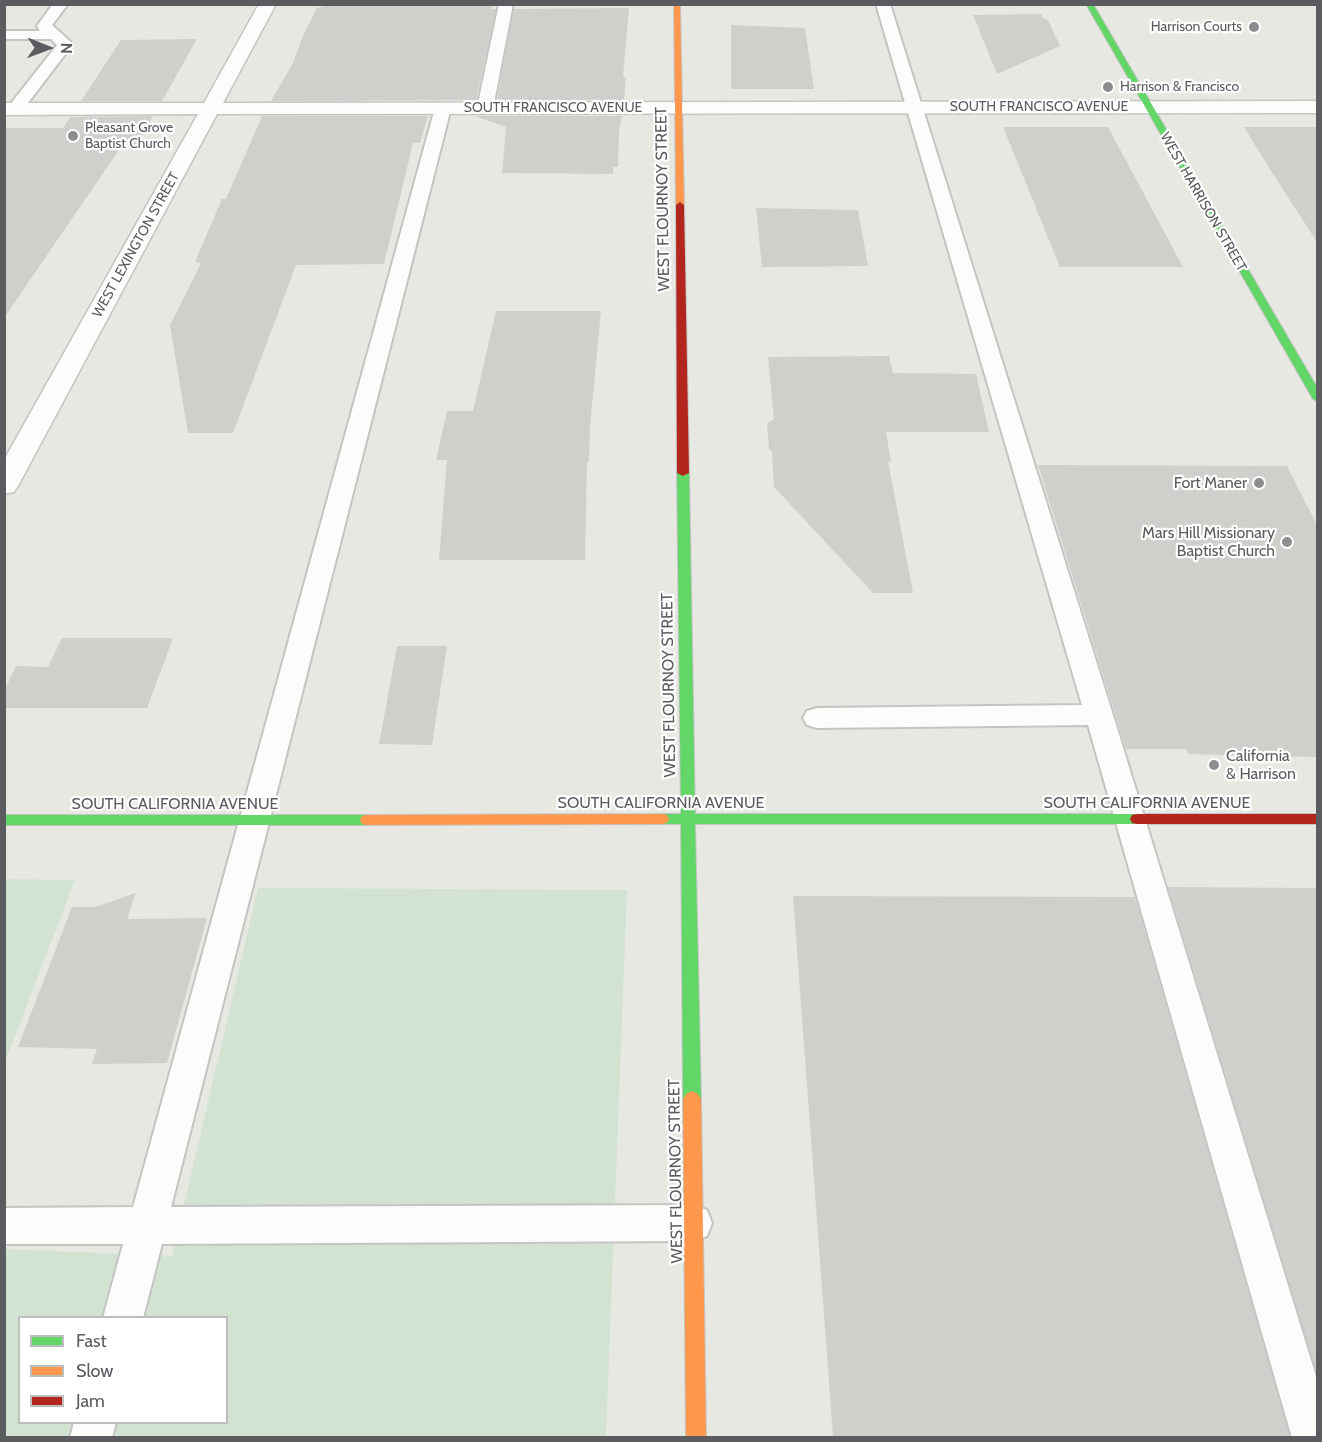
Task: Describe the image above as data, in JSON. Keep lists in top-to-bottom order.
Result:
{
  "streets": {
    "street": [
      "SOUTH FRANCISCO AVENUE",
      "WEST FLOURNOY STREET",
      "WEST HARRISON STREET",
      "WEST LEXINGTON STREET",
      "SOUTH CALIFORNIA AVENUE"
    ]
  },
  "crossings": [
    ["SOUTH FRANCISCO AVENUE", "WEST FLOURNOY STREET"],
    ["SOUTH FRANCISCO AVENUE", "WEST HARRISON STREET"],
    ["SOUTH FRANCISCO AVENUE", "WEST LEXINGTON STREET"],
    ["WEST FLOURNOY STREET", "SOUTH CALIFORNIA AVENUE"]
  ],
  "places": [
    "Harrison Courts",
    "Harrison & Francisco",
    "Pleasant Grove Baptist Church",
    "Fort Maner",
    "Mars Hill Missionary Baptist Church",
    "California & Harrison"
  ],
  "legend": ["Fast", "Slow", "Jam"],
  "north": "right"
}
